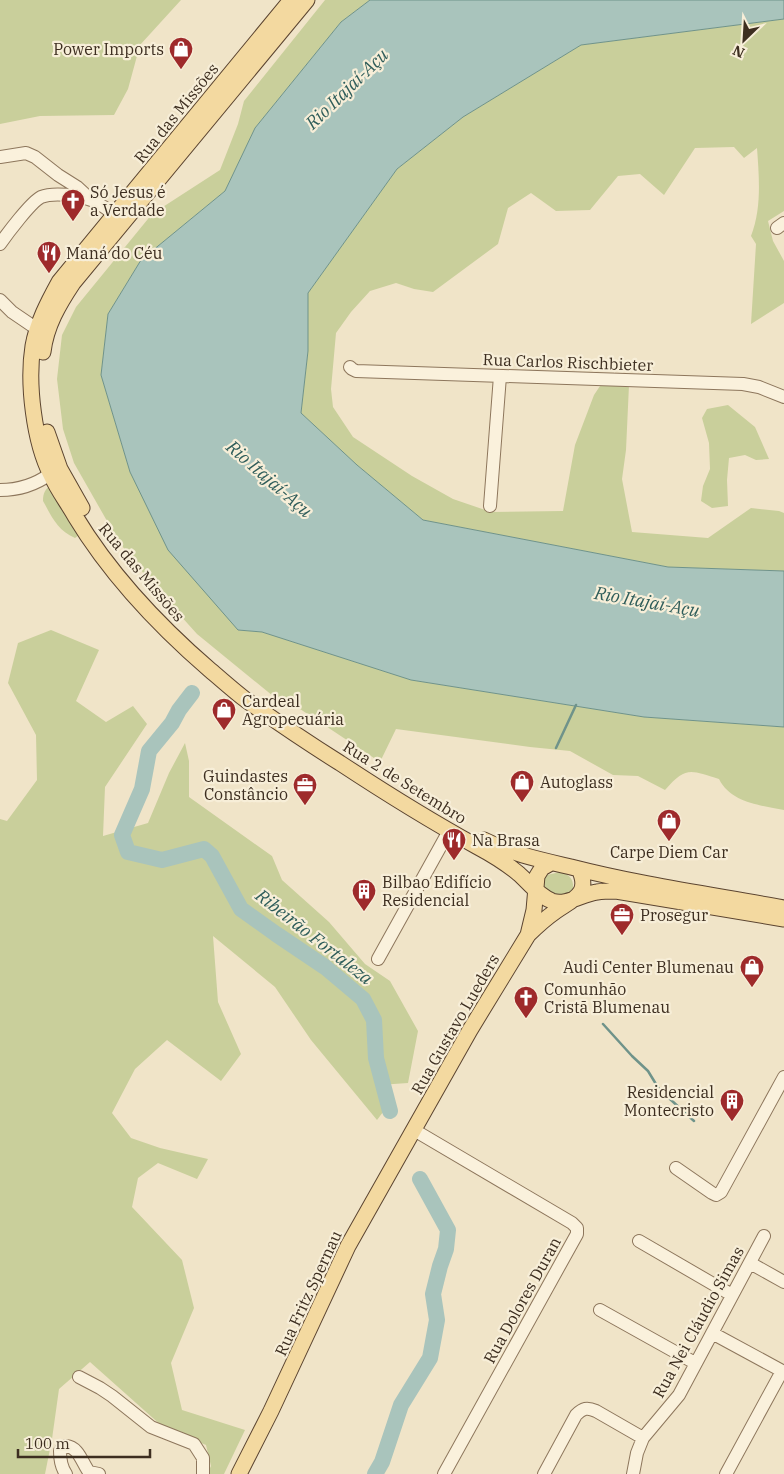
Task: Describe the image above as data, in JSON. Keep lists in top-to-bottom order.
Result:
{
  "streets": {
    "main road": [
      "Rua das Missões",
      "Rua 2 de Setembro",
      "Rua Gustavo Lueders",
      "Rua Fritz Spernau"
    ],
    "street": ["Rua Carlos Rischbieter", "Rua Dolores Duran", "Rua Nei Cláudio Simas"]
  },
  "crossings": [
    ["Rua das Missões", "Rua 2 de Setembro"],
    ["Rua 2 de Setembro", "Rua Gustavo Lueders"],
    ["Rua Gustavo Lueders", "Rua Fritz Spernau"],
    ["Rua Gustavo Lueders", "Rua Dolores Duran"],
    ["Rua Fritz Spernau", "Rua Dolores Duran"]
  ],
  "water": ["Rio Itajaí-Açu", "Ribeirão Fortaleza"],
  "places": {
    "shop": [
      "Power Imports",
      "Cardeal Agropecuária",
      "Autoglass",
      "Carpe Diem Car",
      "Audi Center Blumenau"
    ],
    "church": ["Só Jesus é a Verdade", "Comunhão Cristã Blumenau"],
    "restaurant": ["Maná do Céu", "Na Brasa"],
    "office": ["Guindastes Constâncio", "Prosegur"],
    "building": ["Bilbao Edifício Residencial", "Residencial Montecristo"]
  },
  "scale_bar": "100 m",
  "north": "bottom left"
}
